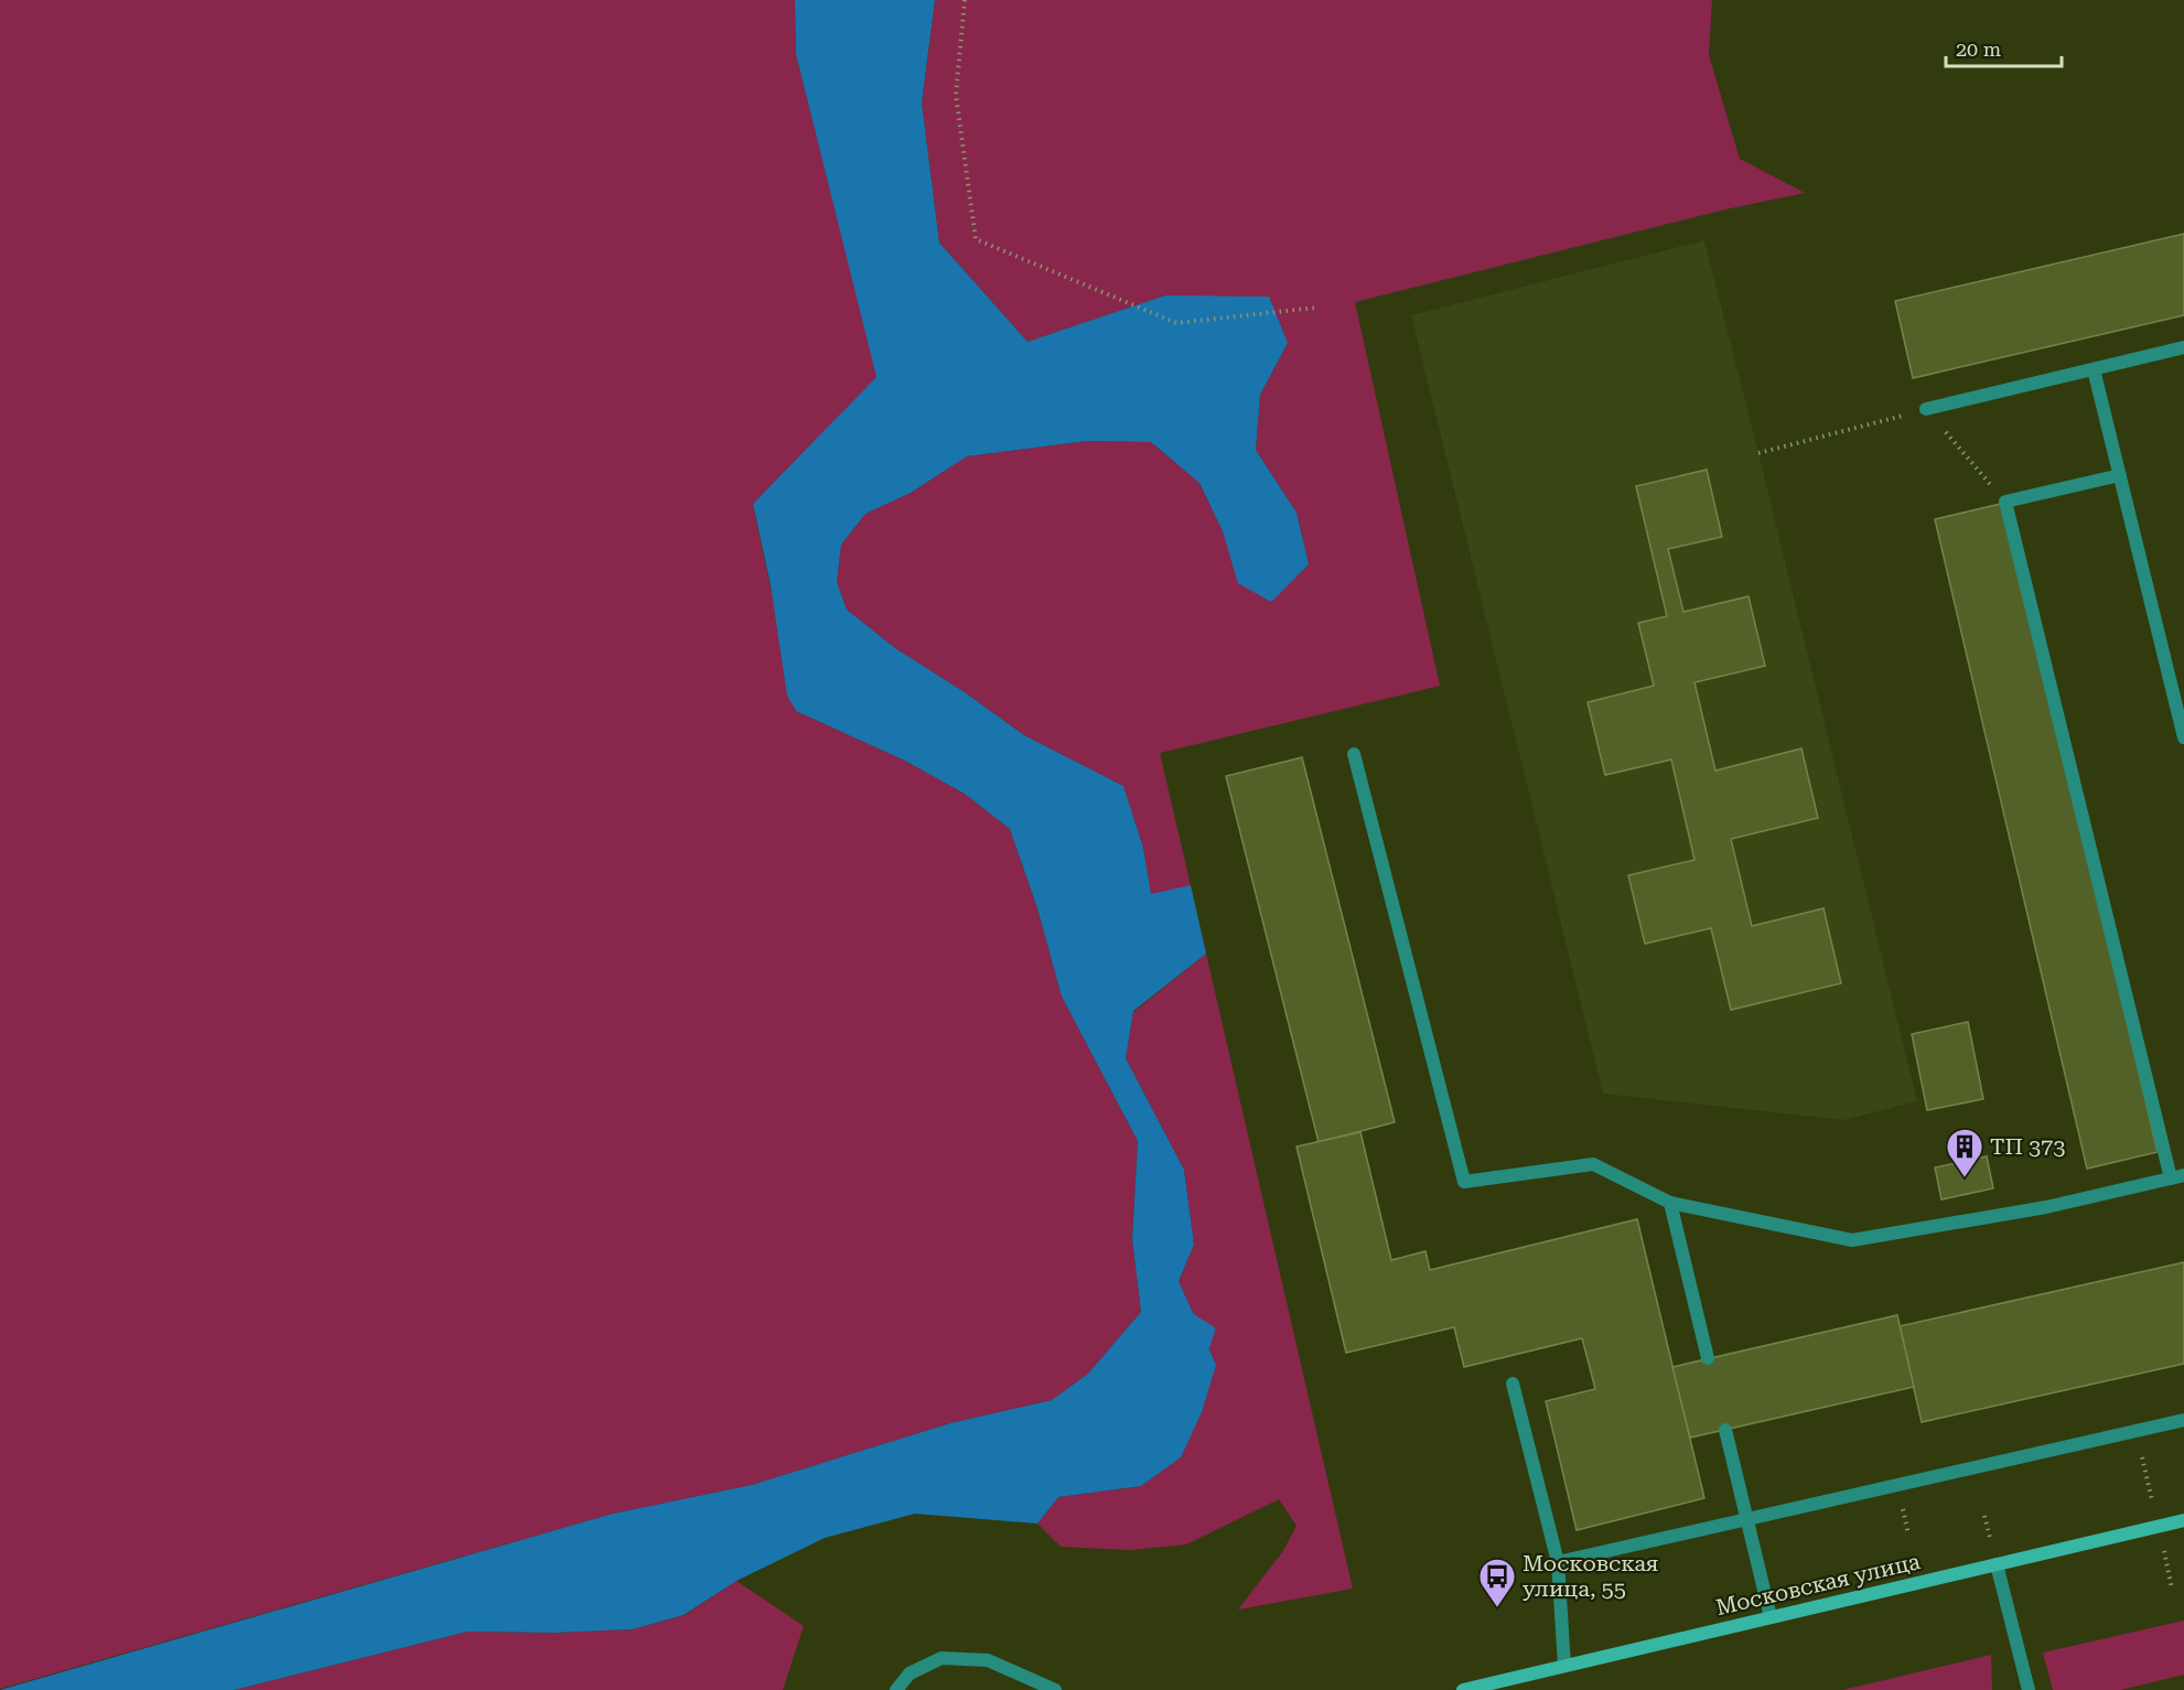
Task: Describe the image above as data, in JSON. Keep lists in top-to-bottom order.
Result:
{
  "streets": {
    "main road": ["Московская улица"]
  },
  "places": {
    "building": ["ТП 373"],
    "bus stop": ["Московская улица, 55"]
  },
  "scale_bar": "20 m"
}
